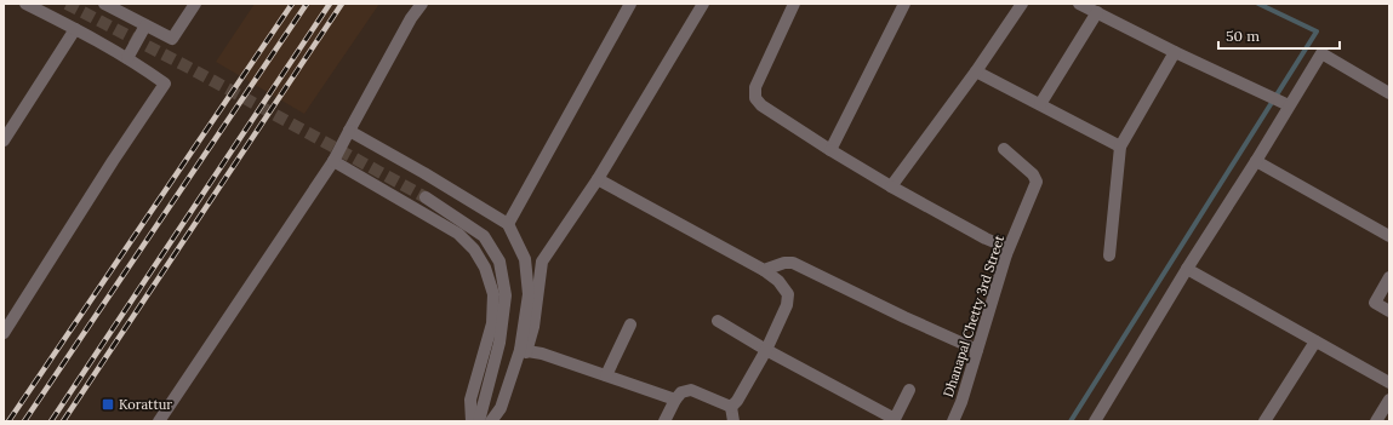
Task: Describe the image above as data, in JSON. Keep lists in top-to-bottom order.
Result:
{
  "streets": {
    "street": ["Dhanapal Chetty 3rd Street"]
  },
  "places": {
    "transit": ["Korattur"]
  },
  "scale_bar": "50 m"
}
